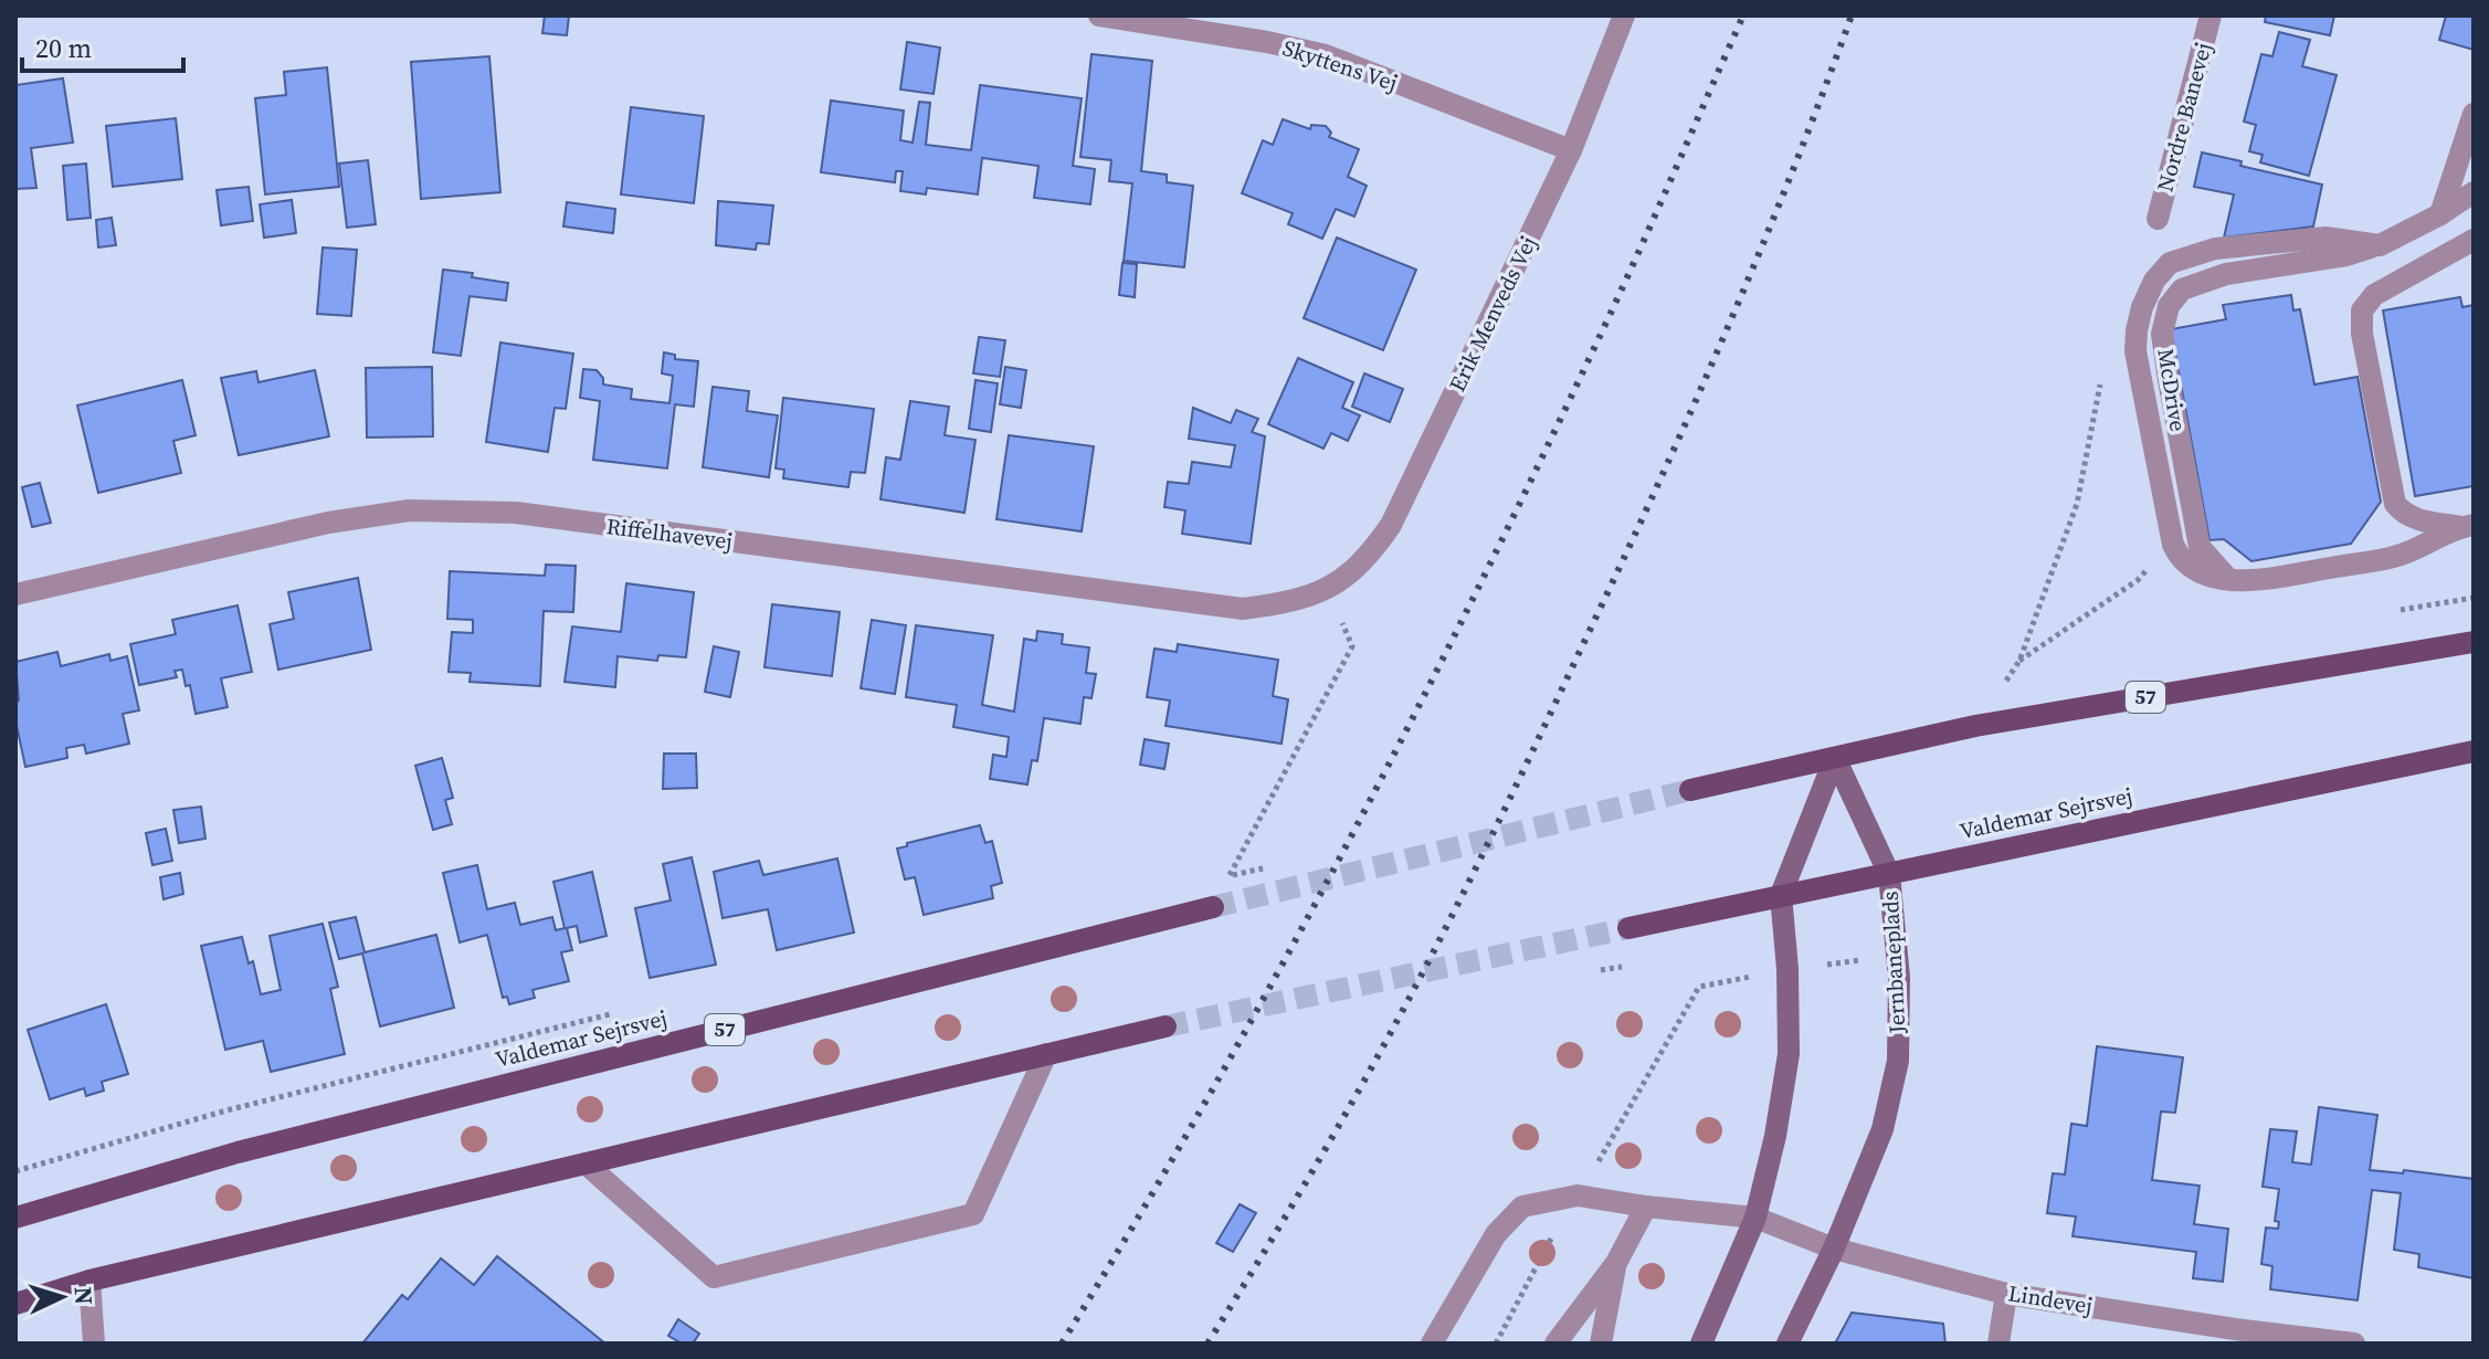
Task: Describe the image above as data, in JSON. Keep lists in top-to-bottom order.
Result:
{
  "streets": {
    "main road": ["57", "Valdemar Sejrsvej"],
    "street": [
      "Skyttens Vej",
      "Nordre Banevej",
      "Erik Menveds Vej",
      "McDrive",
      "Riffelhavevej",
      "Jernbaneplads",
      "Lindevej"
    ]
  },
  "crossings": [
    ["Skyttens Vej", "Erik Menveds Vej"],
    ["Erik Menveds Vej", "Riffelhavevej"],
    ["57", "Jernbaneplads"],
    ["Valdemar Sejrsvej", "Jernbaneplads"],
    ["Jernbaneplads", "Lindevej"]
  ],
  "scale_bar": "20 m",
  "north": "right"
}
